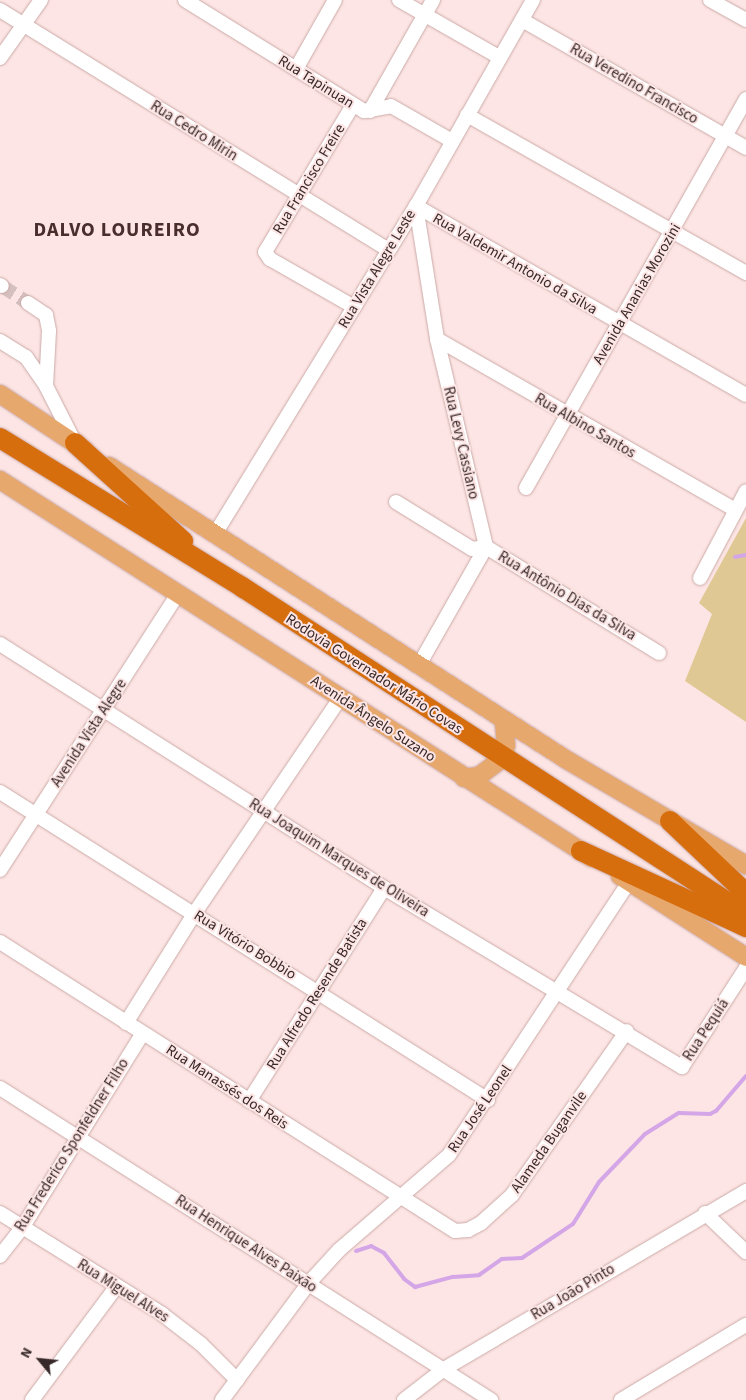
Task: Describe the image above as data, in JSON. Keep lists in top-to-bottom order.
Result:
{
  "streets": {
    "highway": ["Rodovia Governador Mário Covas"],
    "main road": ["Avenida Ângelo Suzano"],
    "street": [
      "Rua Tapinuan",
      "Rua Veredino Francisco",
      "Rua Cedro Mirin",
      "Rua Francisco Freire",
      "Rua Valdemir Antonio da Silva",
      "Rua Vista Alegre Leste",
      "Avenida Ananias Morozini",
      "Rua Albino Santos",
      "Rua Levy Cassiano",
      "Rua Antônio Dias da Silva",
      "Avenida Vista Alegre",
      "Rua Joaquim Marques de Oliveira",
      "Rua Vitório Bobbio",
      "Rua Alfredo Resende Batista",
      "Rua Pequiá",
      "Rua Manassés dos Reis",
      "Rua José Leonel",
      "Alameda Buganvile",
      "Rua Frederico Sponfeldner Filho",
      "Rua Henrique Alves Paixão",
      "Rua Miguel Alves",
      "Rua João Pinto"
    ]
  },
  "crossings": [
    ["Rua Tapinuan", "Rua Francisco Freire"],
    ["Rua Tapinuan", "Rua Vista Alegre Leste"],
    ["Rua Veredino Francisco", "Rua Vista Alegre Leste"],
    ["Rua Veredino Francisco", "Avenida Ananias Morozini"],
    ["Rua Cedro Mirin", "Rua Francisco Freire"],
    ["Rua Cedro Mirin", "Rua Vista Alegre Leste"],
    ["Rua Francisco Freire", "Rua Vista Alegre Leste"],
    ["Rua Valdemir Antonio da Silva", "Rua Vista Alegre Leste"],
    ["Rua Valdemir Antonio da Silva", "Avenida Ananias Morozini"],
    ["Rua Valdemir Antonio da Silva", "Rua Levy Cassiano"],
    ["Rua Vista Alegre Leste", "Rua Levy Cassiano"],
    ["Avenida Ananias Morozini", "Rua Albino Santos"],
    ["Rua Albino Santos", "Rua Levy Cassiano"],
    ["Rua Levy Cassiano", "Rua Antônio Dias da Silva"],
    ["Avenida Ângelo Suzano", "Avenida Vista Alegre"],
    ["Avenida Ângelo Suzano", "Rua José Leonel"],
    ["Avenida Vista Alegre", "Rua Joaquim Marques de Oliveira"],
    ["Avenida Vista Alegre", "Rua Vitório Bobbio"],
    ["Rua Joaquim Marques de Oliveira", "Rua Alfredo Resende Batista"],
    ["Rua Joaquim Marques de Oliveira", "Rua Pequiá"],
    ["Rua Joaquim Marques de Oliveira", "Rua José Leonel"],
    ["Rua Joaquim Marques de Oliveira", "Alameda Buganvile"],
    ["Rua Vitório Bobbio", "Rua Alfredo Resende Batista"],
    ["Rua Vitório Bobbio", "Rua José Leonel"],
    ["Rua Alfredo Resende Batista", "Rua Manassés dos Reis"],
    ["Rua Manassés dos Reis", "Rua José Leonel"],
    ["Rua Manassés dos Reis", "Alameda Buganvile"],
    ["Rua Manassés dos Reis", "Rua Frederico Sponfeldner Filho"],
    ["Rua José Leonel", "Rua Henrique Alves Paixão"],
    ["Rua José Leonel", "Rua Miguel Alves"],
    ["Rua Frederico Sponfeldner Filho", "Rua Henrique Alves Paixão"],
    ["Rua Frederico Sponfeldner Filho", "Rua Miguel Alves"],
    ["Rua Henrique Alves Paixão", "Rua João Pinto"]
  ],
  "districts": ["DALVO LOUREIRO"],
  "north": "top left"
}
